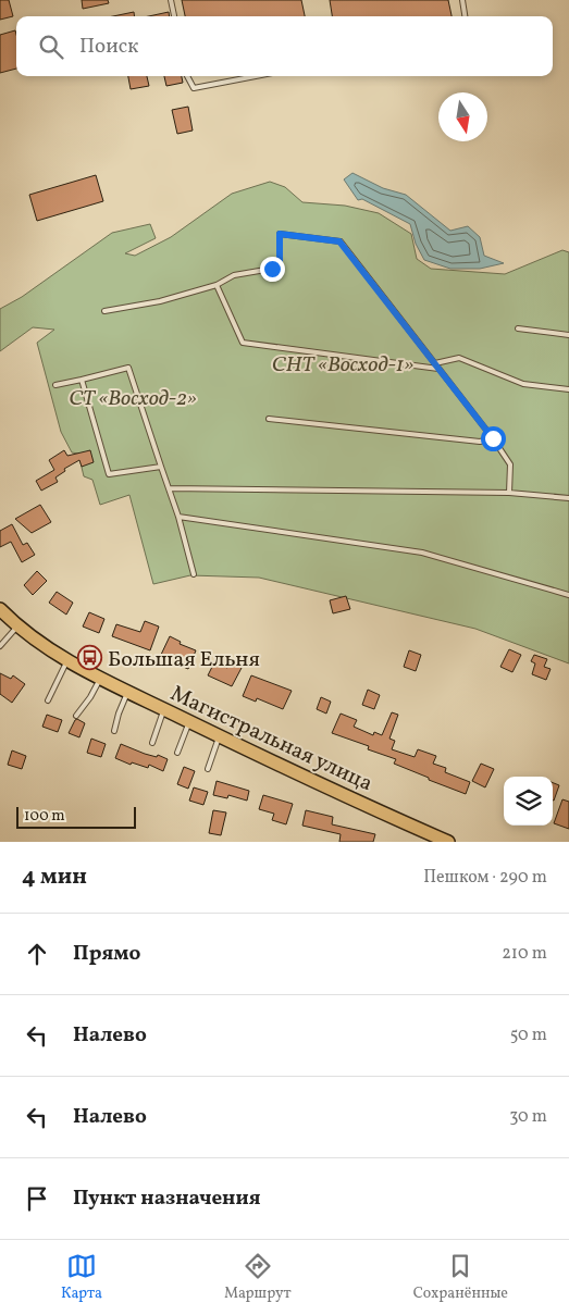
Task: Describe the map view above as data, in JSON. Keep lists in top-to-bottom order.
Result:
{
  "streets": {
    "main road": ["Магистральная улица"]
  },
  "parks": ["СНТ «Восход-1»", "СТ «Восход-2»"],
  "places": {
    "bus stop": ["Большая Ельня"]
  },
  "scale_bar": "100 m",
  "north": "bottom",
  "page": {
    "search": "Поиск",
    "scale": "100 m",
    "heading": ["4 мин", "Пешком · 290 m"],
    "list": [
      ["Прямо", "210 m"],
      ["Налево", "50 m"],
      ["Налево", "30 m"],
      "Пункт назначения"
    ],
    "nav": ["Карта", "Маршрут", "Сохранённые"]
  }
}
